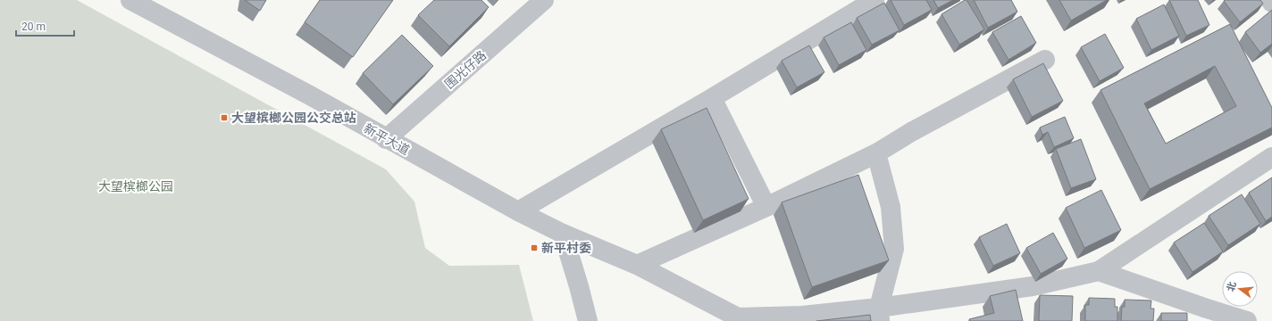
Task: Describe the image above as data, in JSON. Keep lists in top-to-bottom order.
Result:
{
  "streets": {
    "street": ["围光仔路", "新平大道"]
  },
  "crossings": [
    ["围光仔路", "新平大道"]
  ],
  "parks": ["大望槟榔公园"],
  "places": {
    "transit": ["大望槟榔公园公交总站", "新平村委"]
  },
  "scale_bar": "20 m",
  "north": "left"
}
